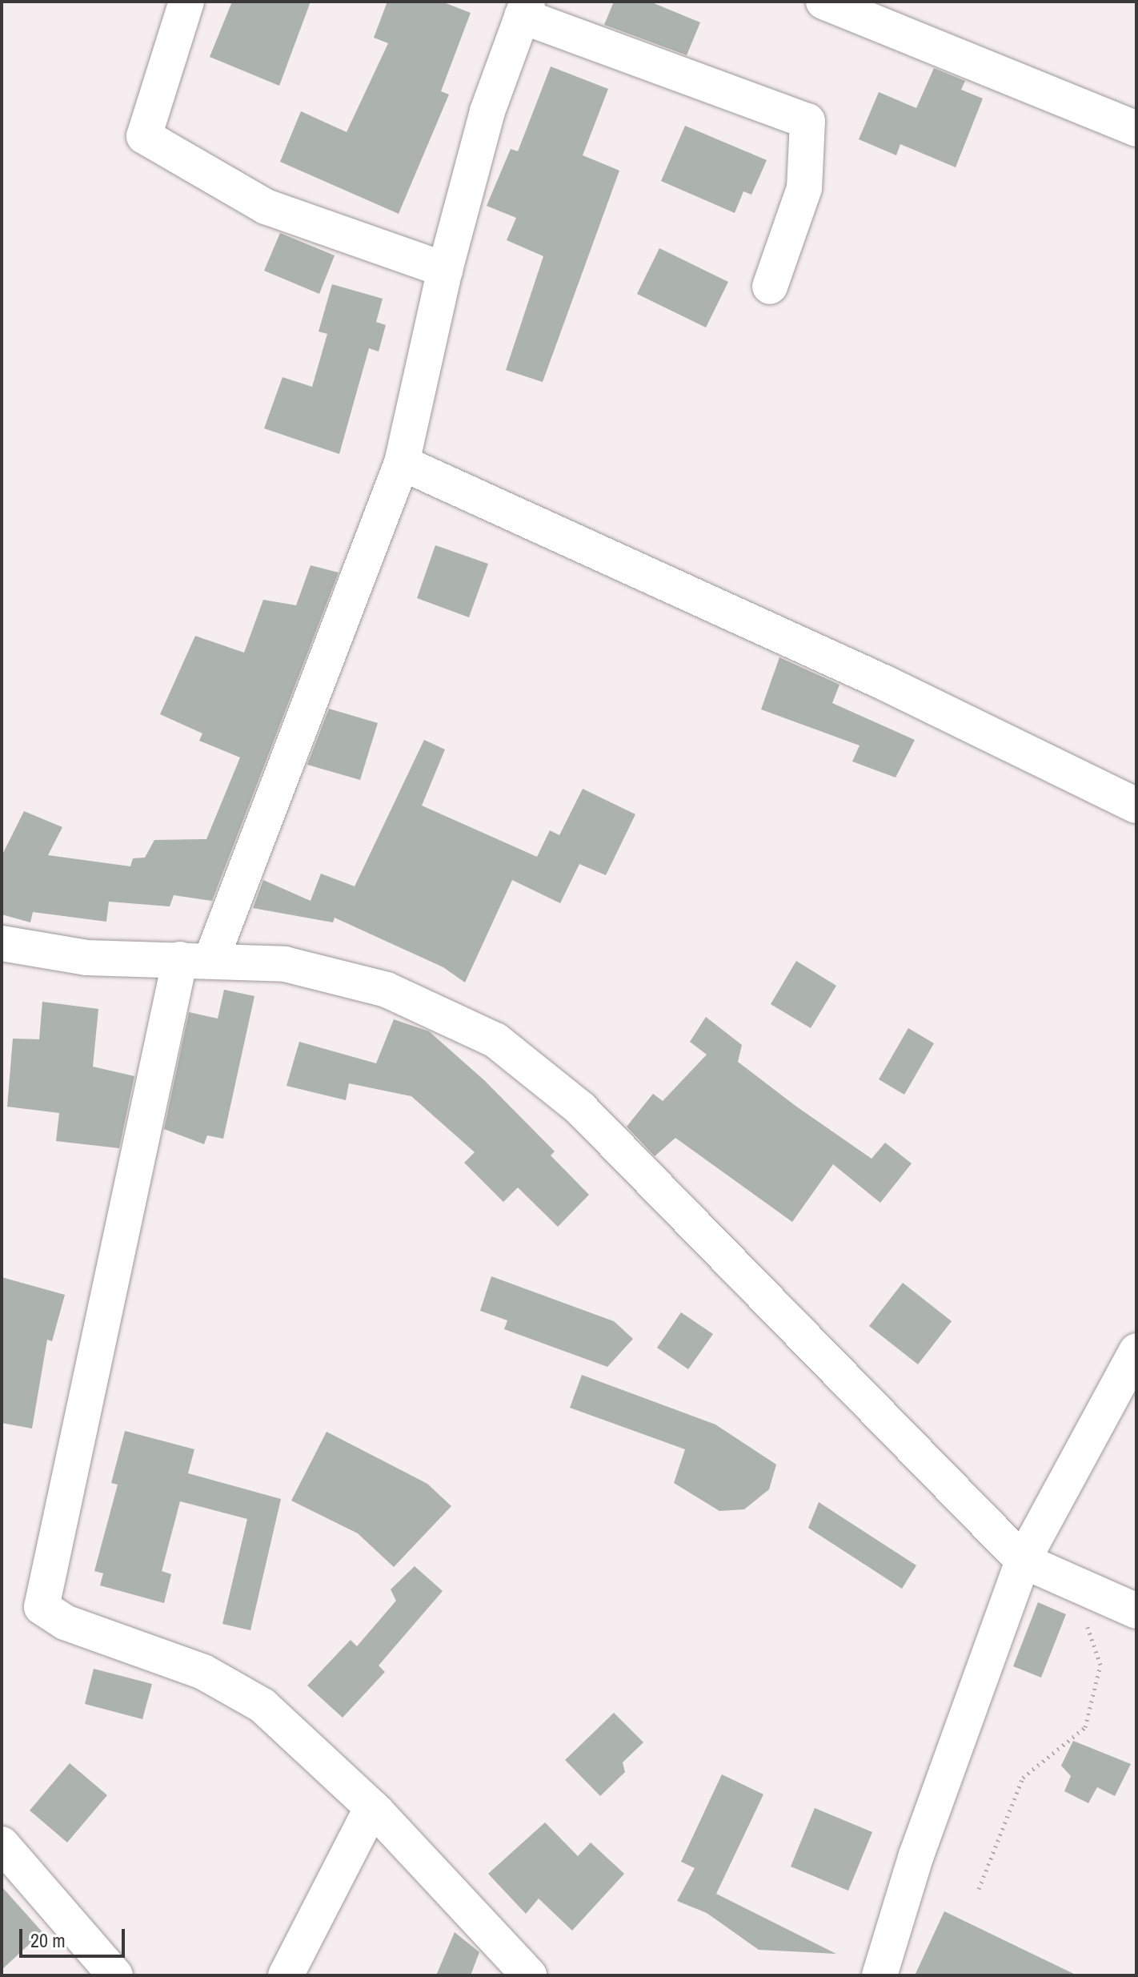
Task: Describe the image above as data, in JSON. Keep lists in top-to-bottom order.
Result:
{
  "scale_bar": "20 m"
}
